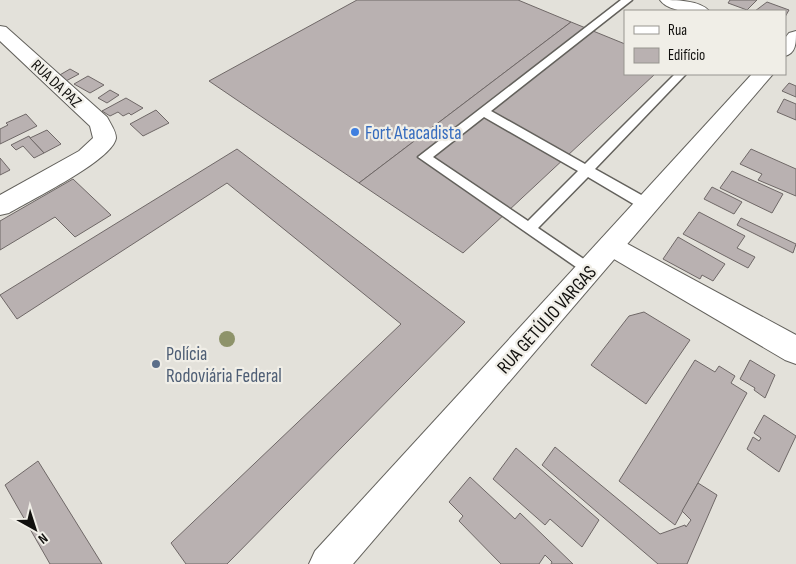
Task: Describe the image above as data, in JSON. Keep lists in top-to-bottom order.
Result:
{
  "streets": {
    "street": ["RUA DA PAZ", "RUA GETÚLIO VARGAS"]
  },
  "places": ["Fort Atacadista", "Polícia Rodoviária Federal"],
  "legend": ["Rua", "Edifício"],
  "north": "bottom right"
}
